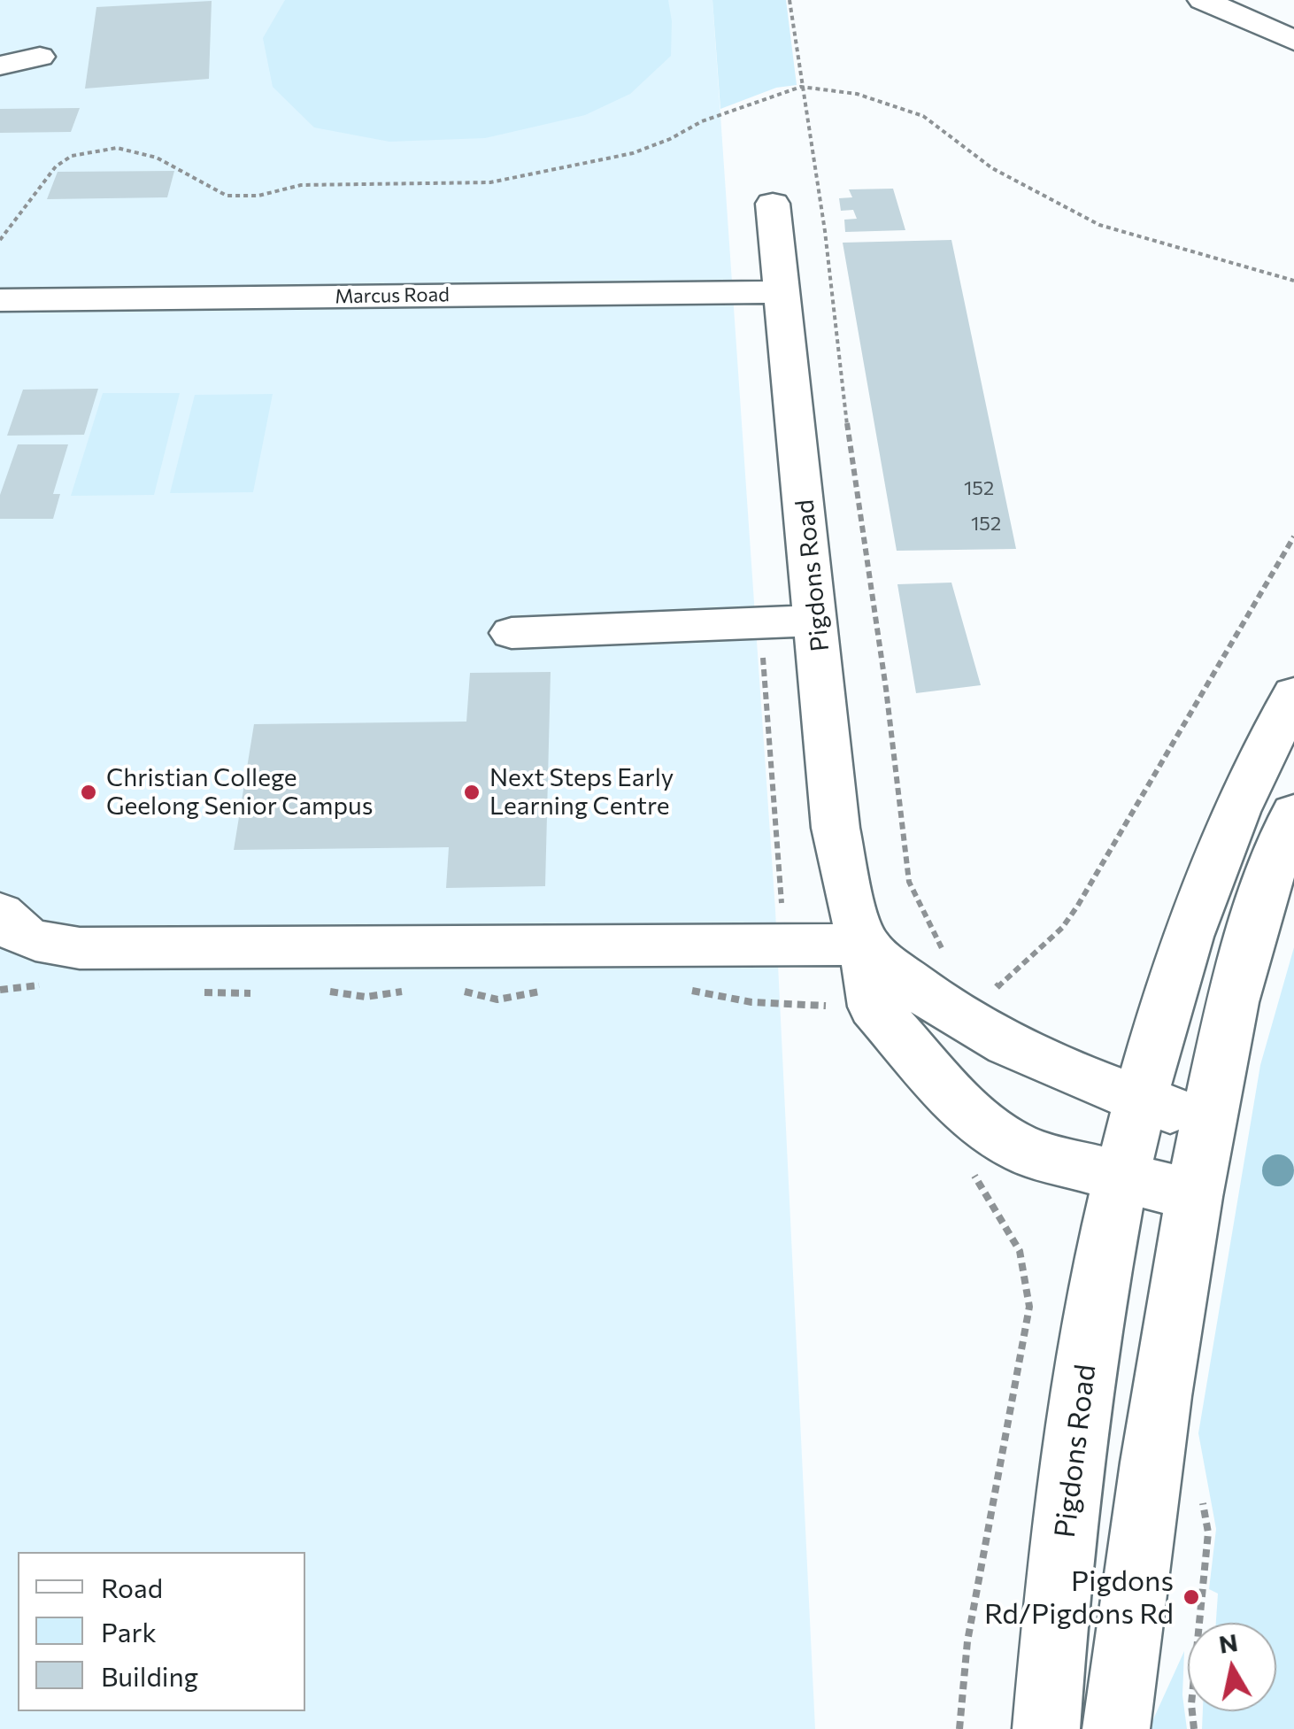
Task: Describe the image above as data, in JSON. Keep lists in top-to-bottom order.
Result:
{
  "streets": {
    "main road": ["Marcus Road", "Pigdons Road"]
  },
  "crossings": [
    ["Marcus Road", "Pigdons Road"]
  ],
  "places": ["Christian College Geelong Senior Campus", "Next Steps Early Learning Centre", "Pigdons Rd/Pigdons Rd"],
  "house_numbers": ["152", "152"],
  "legend": ["Road", "Park", "Building"],
  "north": "top"
}
